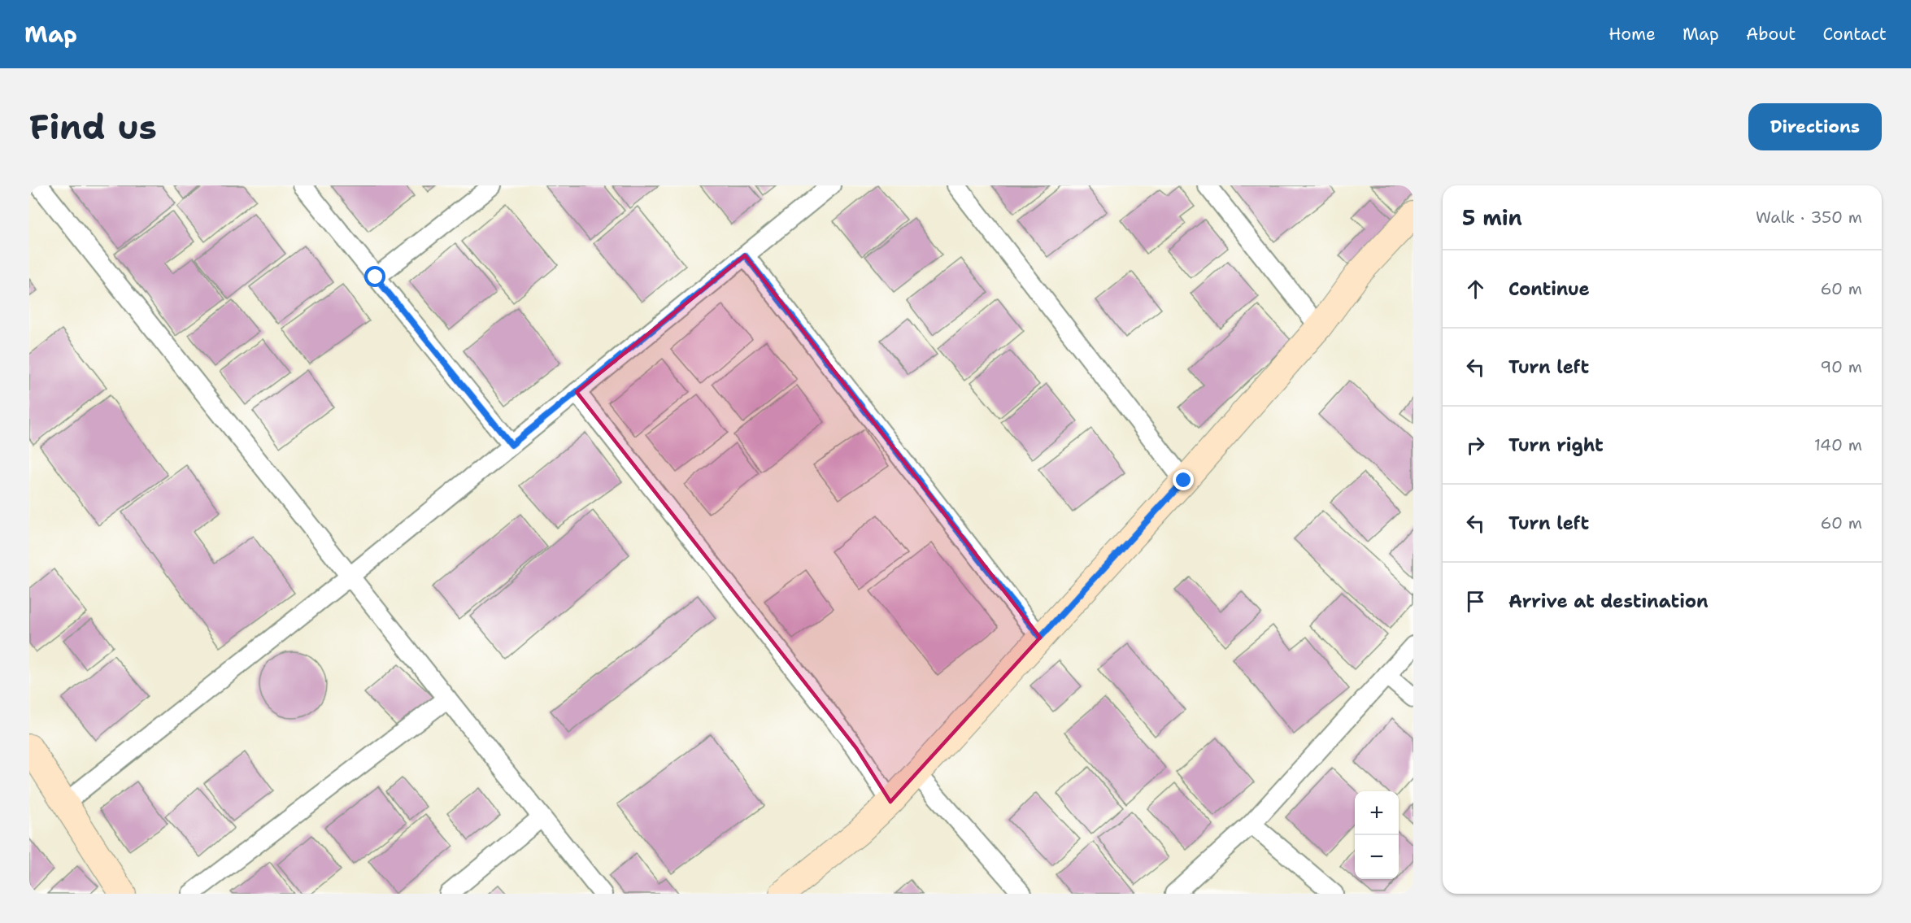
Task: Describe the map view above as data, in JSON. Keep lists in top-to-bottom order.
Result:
{
  "page": {
    "header": "Map",
    "nav": [
      "Home",
      "Map",
      "About",
      "Contact"
    ],
    "buttons": "Directions",
    "title": "Find us",
    "heading": ["5 min", "Walk · 350 m"],
    "list": [
      ["Continue", "60 m"],
      ["Turn left", "90 m"],
      ["Turn right", "140 m"],
      ["Turn left", "60 m"],
      "Arrive at destination"
    ],
    "map_buttons": ["+", "−"]
  }
}
